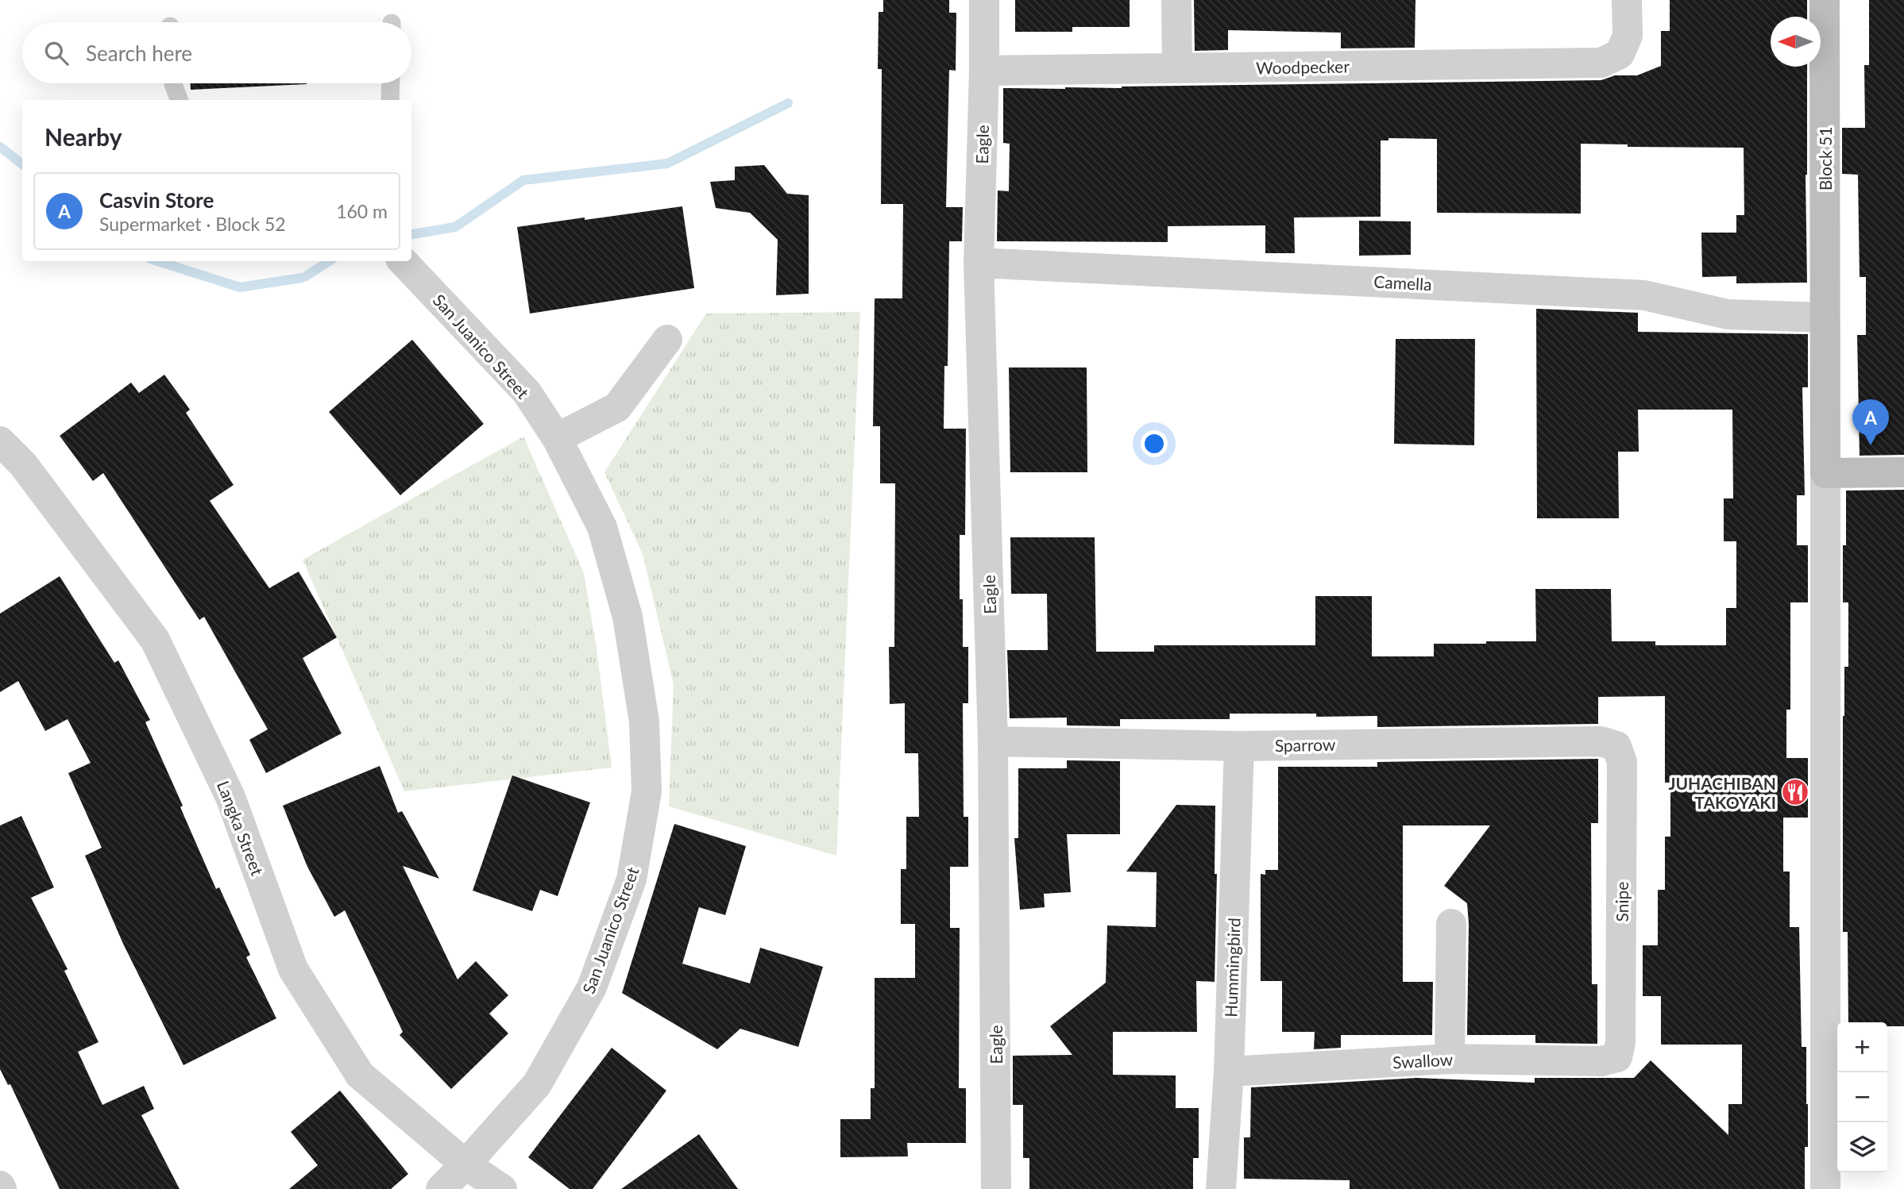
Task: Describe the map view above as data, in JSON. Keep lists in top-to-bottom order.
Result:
{
  "streets": {
    "street": [
      "Woodpecker",
      "Eagle",
      "Block 51",
      "Camella",
      "San Juanico Street",
      "Sparrow",
      "Langka Street",
      "Snipe",
      "Hummingbird",
      "Swallow"
    ]
  },
  "crossings": [
    ["Woodpecker", "Eagle"],
    ["Eagle", "Camella"],
    ["Eagle", "Sparrow"],
    ["Block 51", "Camella"],
    ["San Juanico Street", "Langka Street"],
    ["Sparrow", "Snipe"],
    ["Sparrow", "Hummingbird"],
    ["Snipe", "Swallow"],
    ["Hummingbird", "Swallow"]
  ],
  "places": {
    "restaurant": ["JUHACHIBAN TAKOYAKI"]
  },
  "north": "left",
  "page": {
    "search": "Search here",
    "heading": "Nearby",
    "list": [
      {
        "mark": "A",
        "name": "Casvin Store",
        "note": "Supermarket · Block 52",
        "value": "160 m"
      }
    ],
    "pins": "A",
    "map_buttons": ["+", "−"]
  }
}
